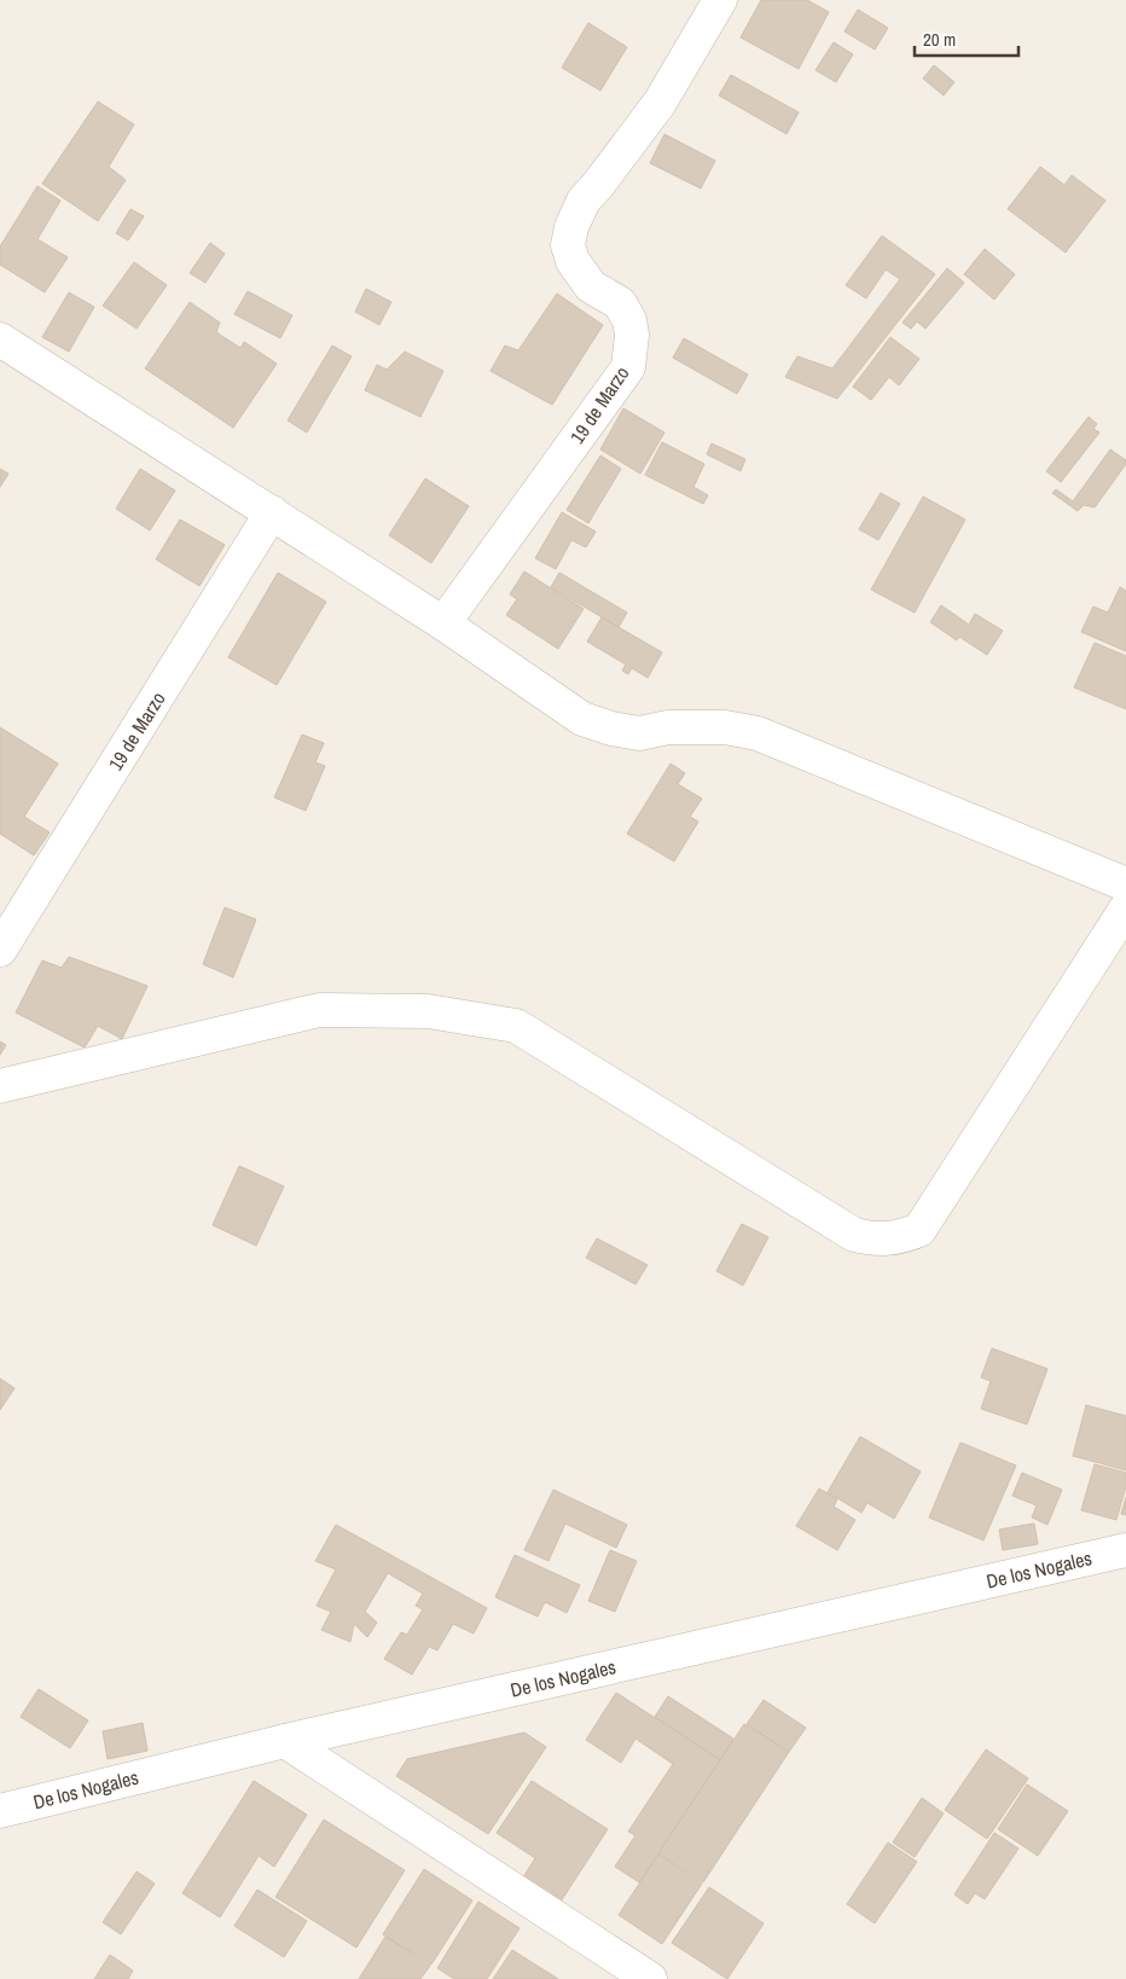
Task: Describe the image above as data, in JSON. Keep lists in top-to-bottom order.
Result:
{
  "streets": {
    "street": ["19 de Marzo", "De los Nogales"]
  },
  "scale_bar": "20 m"
}
